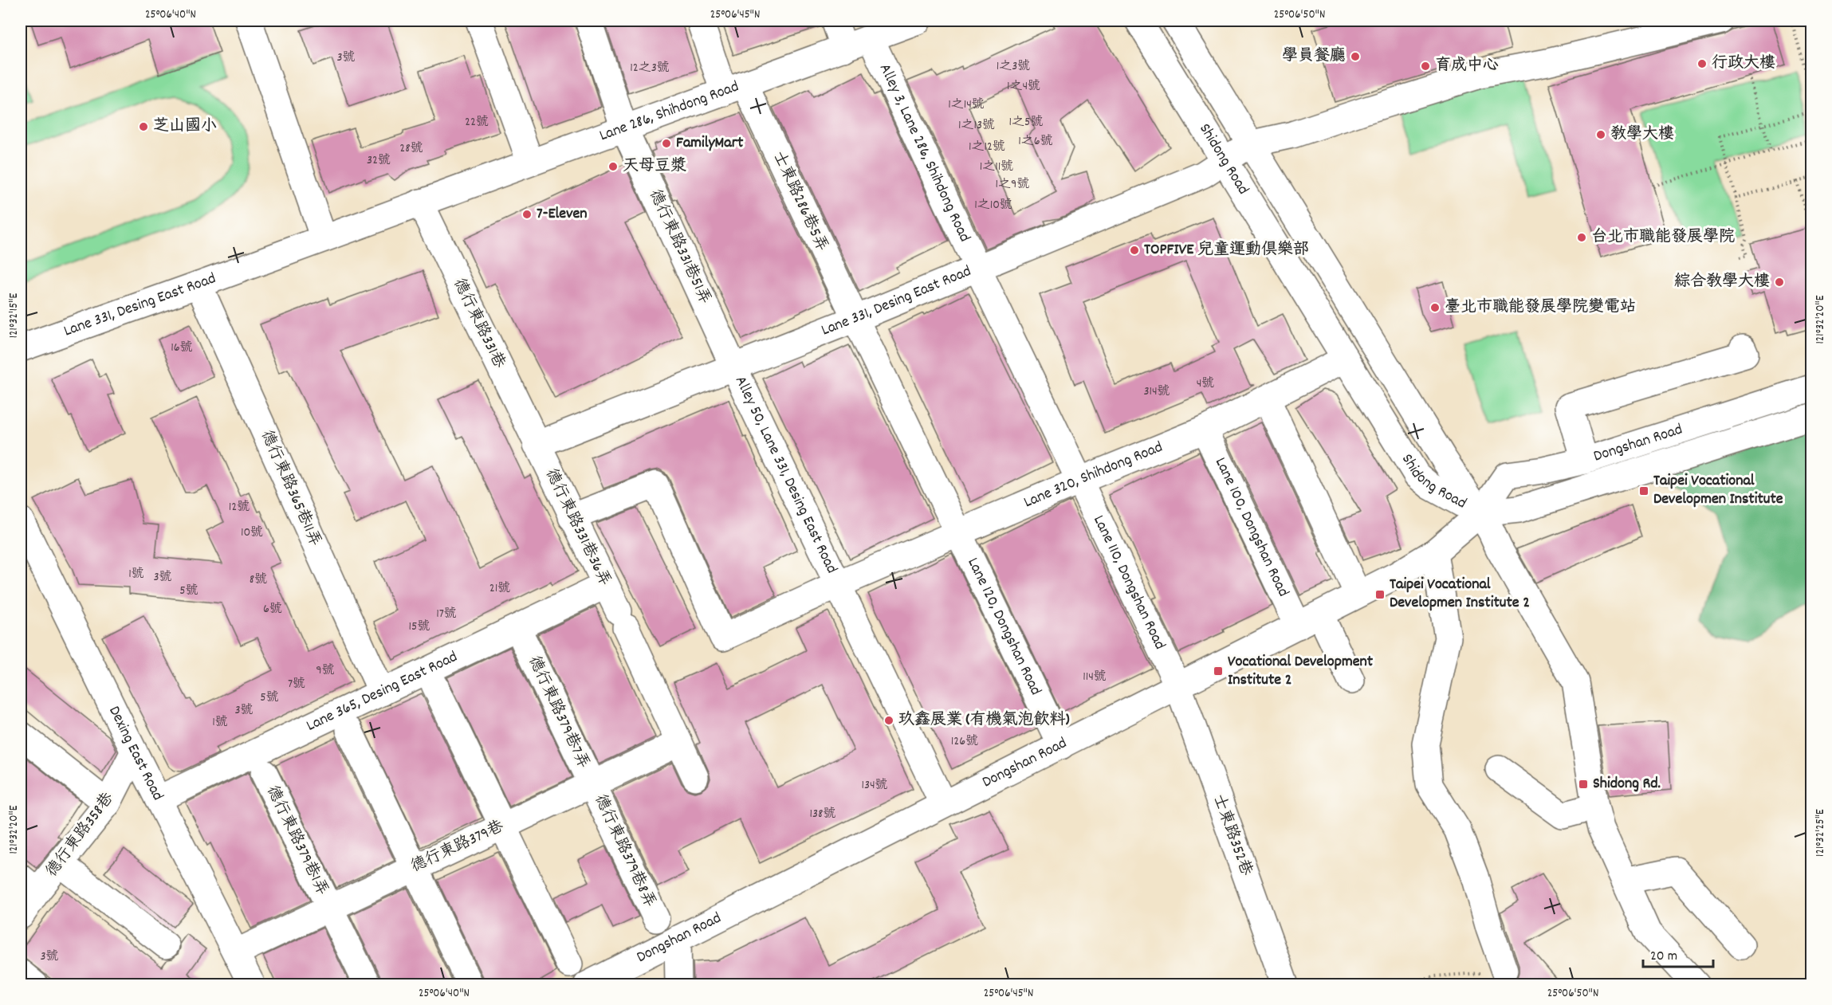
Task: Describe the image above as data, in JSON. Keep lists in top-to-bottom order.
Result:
{
  "streets": {
    "street": [
      "Lane 286, Shihdong Road",
      "Alley 3, Lane 286, Shihdong Road",
      "Shidong Road",
      "士東路286巷5弄",
      "德行東路331巷51弄",
      "Lane 331, Desing East Road",
      "德行東路331巷",
      "Dongshan Road",
      "Alley 50, Lane 331, Desing East Road",
      "Lane 320, Shihdong Road",
      "德行東路365巷11弄",
      "德行東路331巷36弄",
      "Lane 100, Dongshan Road",
      "Lane 110, Dongshan Road",
      "Lane 120, Dongshan Road",
      "Lane 365, Desing East Road",
      "德行東路379巷7弄",
      "Dexing East Road",
      "德行東路358巷",
      "士東路352巷",
      "德行東路379巷1弄",
      "德行東路379巷",
      "德行東路379巷8弄"
    ]
  },
  "crossings": [
    ["Lane 286, Shihdong Road", "Alley 3, Lane 286, Shihdong Road"],
    ["Lane 286, Shihdong Road", "士東路286巷5弄"],
    ["Lane 286, Shihdong Road", "德行東路331巷51弄"],
    ["Lane 286, Shihdong Road", "Lane 331, Desing East Road"],
    ["Lane 286, Shihdong Road", "德行東路331巷"],
    ["Alley 3, Lane 286, Shihdong Road", "Lane 331, Desing East Road"],
    ["Alley 3, Lane 286, Shihdong Road", "Lane 320, Shihdong Road"],
    ["Alley 3, Lane 286, Shihdong Road", "Lane 110, Dongshan Road"],
    ["Shidong Road", "Lane 331, Desing East Road"],
    ["Shidong Road", "Dongshan Road"],
    ["Shidong Road", "Lane 320, Shihdong Road"],
    ["士東路286巷5弄", "Lane 331, Desing East Road"],
    ["士東路286巷5弄", "Lane 320, Shihdong Road"],
    ["士東路286巷5弄", "Lane 120, Dongshan Road"],
    ["德行東路331巷51弄", "Lane 331, Desing East Road"],
    ["德行東路331巷51弄", "Alley 50, Lane 331, Desing East Road"],
    ["Lane 331, Desing East Road", "德行東路331巷"],
    ["Lane 331, Desing East Road", "Alley 50, Lane 331, Desing East Road"],
    ["Lane 331, Desing East Road", "德行東路365巷11弄"],
    ["Lane 331, Desing East Road", "德行東路331巷36弄"],
    ["德行東路331巷", "德行東路331巷36弄"],
    ["Dongshan Road", "Alley 50, Lane 331, Desing East Road"],
    ["Dongshan Road", "Lane 100, Dongshan Road"],
    ["Dongshan Road", "Lane 110, Dongshan Road"],
    ["Dongshan Road", "Lane 120, Dongshan Road"],
    ["Dongshan Road", "士東路352巷"],
    ["Alley 50, Lane 331, Desing East Road", "Lane 320, Shihdong Road"],
    ["Lane 320, Shihdong Road", "德行東路331巷36弄"],
    ["Lane 320, Shihdong Road", "Lane 100, Dongshan Road"],
    ["Lane 320, Shihdong Road", "Lane 110, Dongshan Road"],
    ["Lane 320, Shihdong Road", "Lane 120, Dongshan Road"],
    ["德行東路365巷11弄", "Lane 365, Desing East Road"],
    ["德行東路331巷36弄", "Lane 365, Desing East Road"],
    ["德行東路331巷36弄", "德行東路379巷"],
    ["Lane 110, Dongshan Road", "士東路352巷"],
    ["Lane 365, Desing East Road", "Dexing East Road"],
    ["德行東路379巷7弄", "德行東路379巷"],
    ["德行東路379巷7弄", "德行東路379巷8弄"],
    ["Dexing East Road", "德行東路358巷"],
    ["Dexing East Road", "德行東路379巷"],
    ["德行東路379巷1弄", "德行東路379巷"],
    ["德行東路379巷", "德行東路379巷8弄"]
  ],
  "places": {
    "other": [
      "學員餐廳",
      "行政大樓",
      "育成中心",
      "芝山國小",
      "教學大樓",
      "FamilyMart",
      "天母豆漿",
      "7-Eleven",
      "台北市職能發展學院",
      "TOPFIVE 兒童運動俱樂部",
      "綜合教學大樓",
      "臺北市職能發展學院變電站",
      "玖鑫展業 (有機氣泡飲料)"
    ],
    "transit": [
      "Taipei Vocational Developmen Institute",
      "Taipei Vocational Developmen Institute 2",
      "Vocational Development Institute 2",
      "Shidong Rd."
    ]
  },
  "house_numbers": [
    "3號",
    "1之3號",
    "12之3號",
    "1之4號",
    "1之14號",
    "22號",
    "1之5號",
    "1之13號",
    "1之6號",
    "1之12號",
    "28號",
    "32號",
    "1之11號",
    "1之9號",
    "1之10號",
    "16號",
    "4號",
    "314號",
    "12號",
    "10號",
    "1號",
    "3號",
    "8號",
    "21號",
    "5號",
    "6號",
    "17號",
    "15號",
    "9號",
    "114號",
    "7號",
    "5號",
    "3號",
    "1號",
    "126號",
    "134號",
    "138號",
    "3號"
  ],
  "scale_bar": "20 m",
  "coordinates": [
    "25°06'40\"N",
    "25°06'45\"N",
    "25°06'50\"N",
    "121°32'15\"E",
    "121°32'20\"E",
    "121°32'25\"E"
  ]
}
